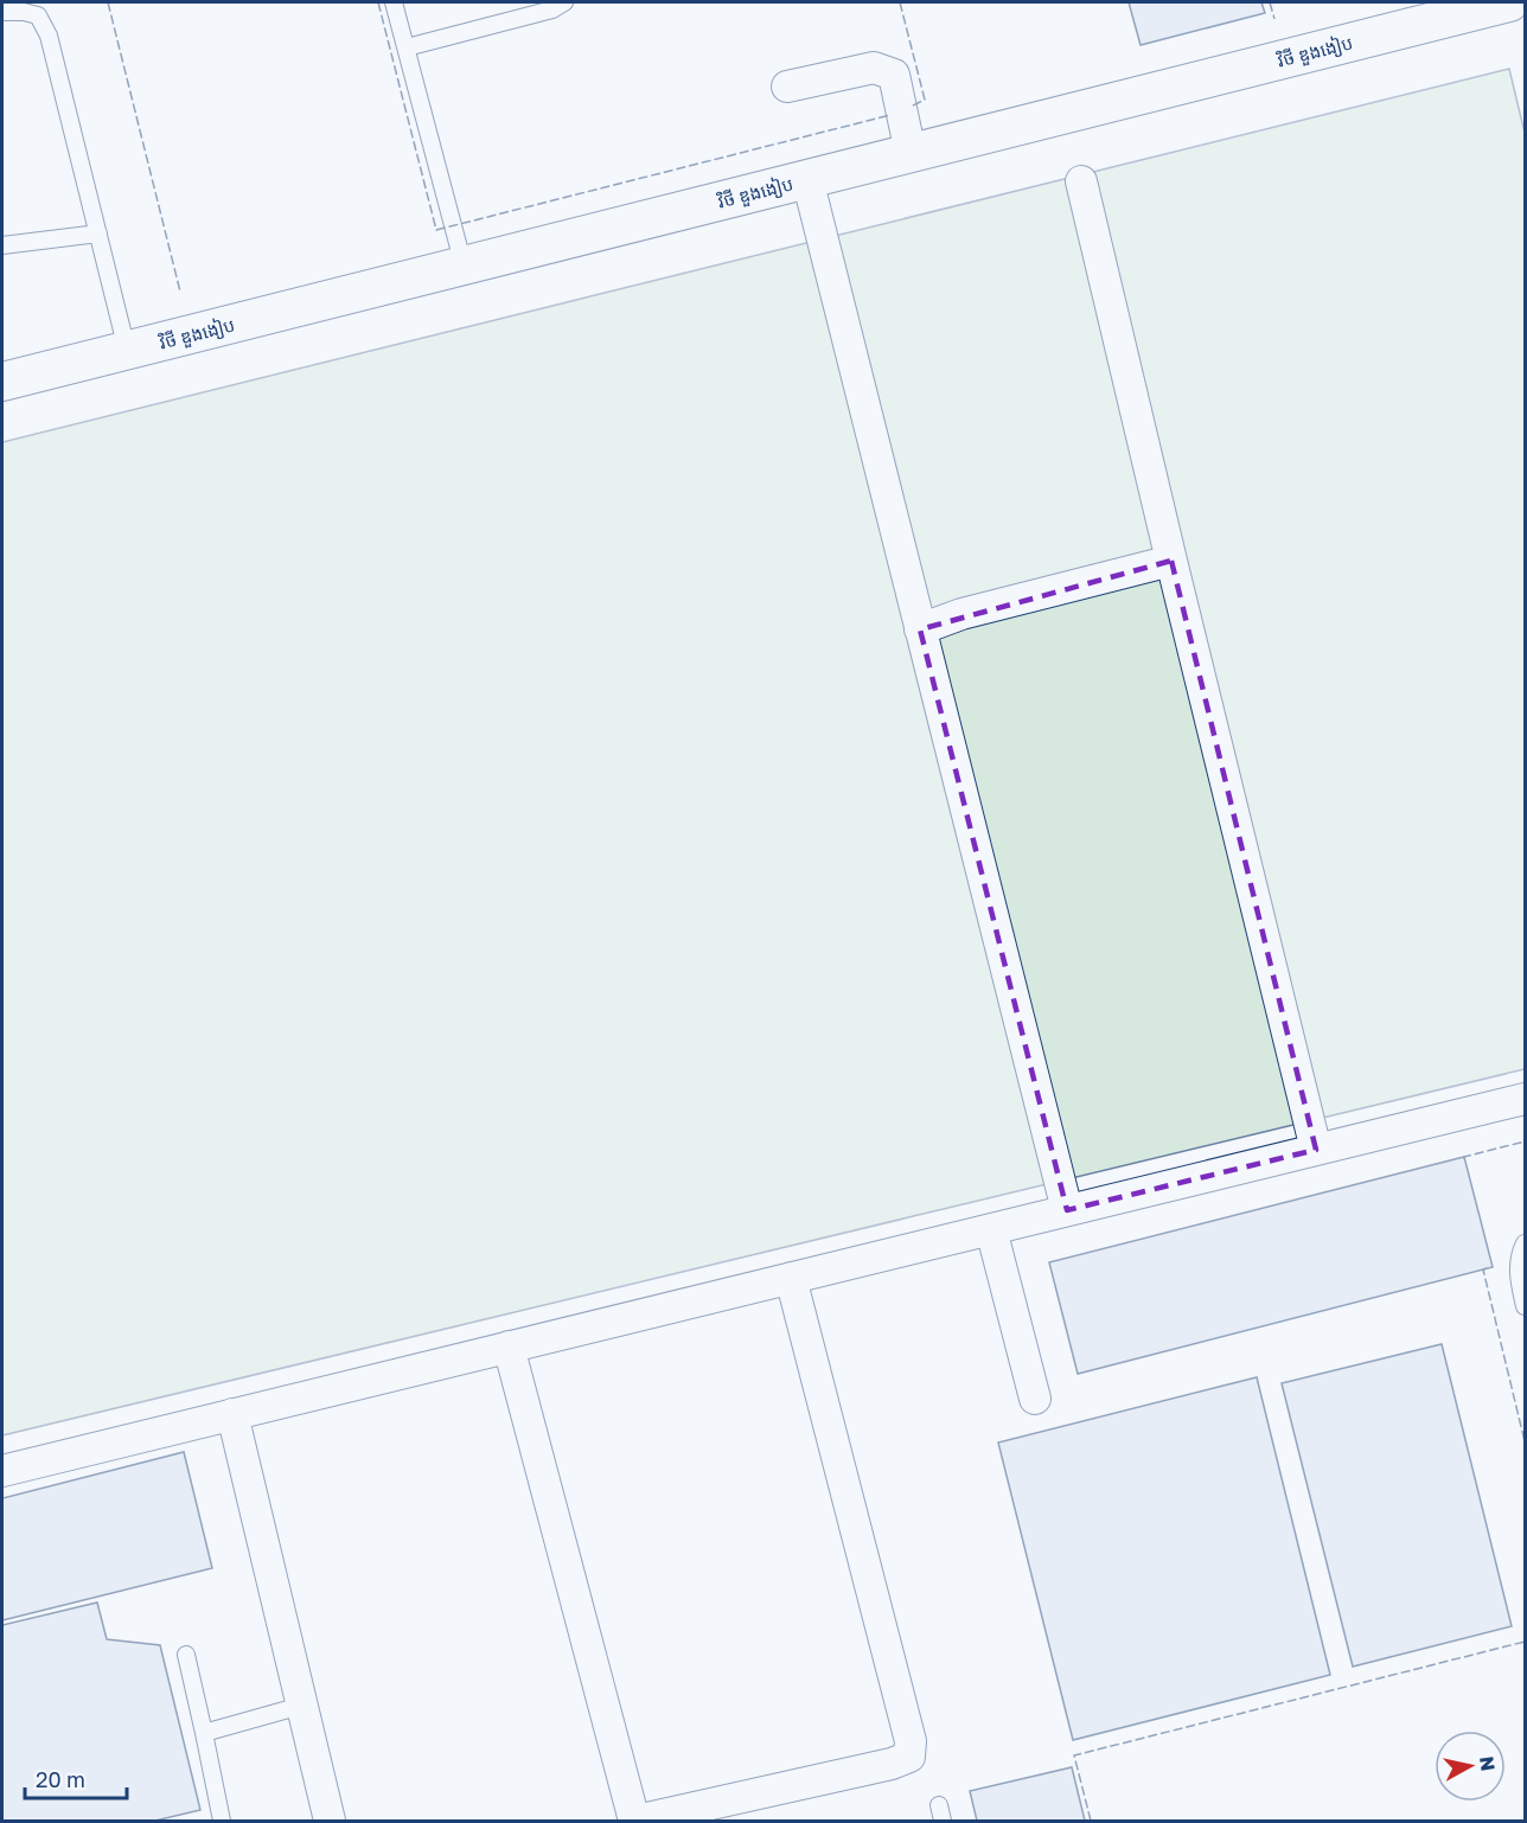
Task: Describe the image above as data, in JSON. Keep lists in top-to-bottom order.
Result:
{
  "streets": {
    "street": ["វិថី ឌួងងៀប"]
  },
  "scale_bar": "20 m",
  "north": "right"
}
